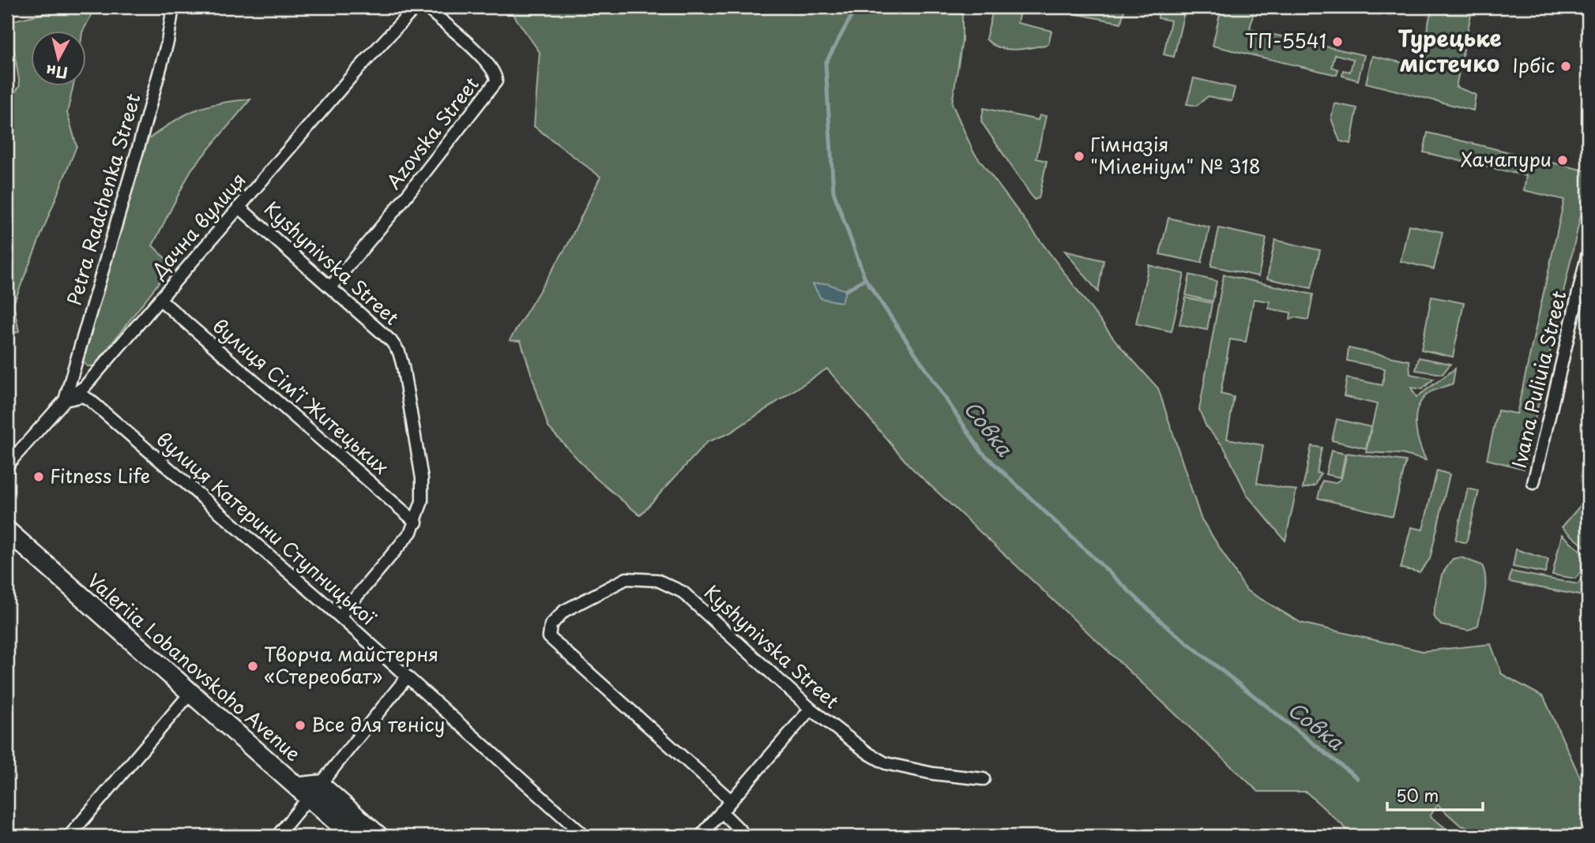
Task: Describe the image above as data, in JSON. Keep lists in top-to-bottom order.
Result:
{
  "streets": {
    "main road": ["Valeriia Lobanovskoho Avenue"],
    "street": [
      "Azovska Street",
      "Petra Radchenka Street",
      "Дачна вулиця",
      "Kyshynivska Street",
      "Ivana Puliuia Street",
      "вулиця Сімʼї Житецьких",
      "вулиця Катерини Ступницької"
    ]
  },
  "crossings": [
    ["Azovska Street", "Kyshynivska Street"],
    ["Petra Radchenka Street", "Дачна вулиця"],
    ["Petra Radchenka Street", "вулиця Катерини Ступницької"],
    ["Дачна вулиця", "Kyshynivska Street"],
    ["Дачна вулиця", "вулиця Сімʼї Житецьких"],
    ["Дачна вулиця", "вулиця Катерини Ступницької"],
    ["Kyshynivska Street", "вулиця Сімʼї Житецьких"],
    ["Kyshynivska Street", "вулиця Катерини Ступницької"]
  ],
  "districts": ["Турецьке містечко"],
  "water": ["Совка"],
  "places": [
    "ТП-5541",
    "Ірбіс",
    "Гімназія \"Міленіум\" № 318",
    "Хачапури",
    "Fitness Life",
    "Творча майстерня «Стереобат»",
    "Все для тенісу"
  ],
  "scale_bar": "50 m",
  "north": "bottom"
}
